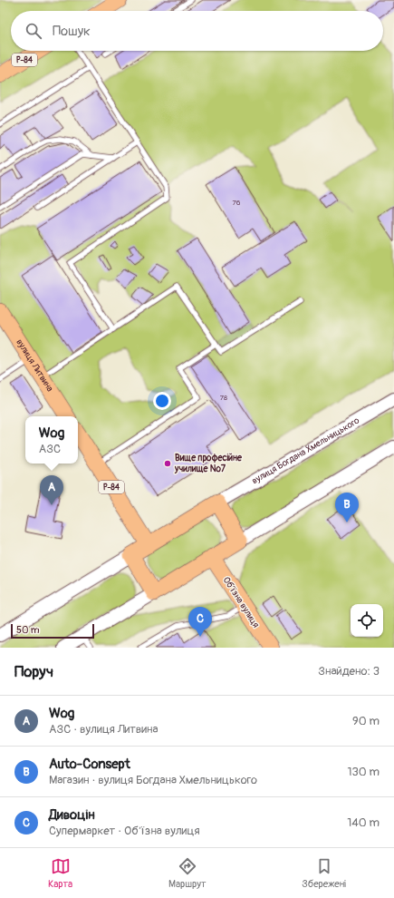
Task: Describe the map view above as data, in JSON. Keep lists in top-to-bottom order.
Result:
{
  "streets": {
    "main road": [
      "Р-84",
      "вулиця Литвина",
      "вулиця Богдана Хмельницького",
      "Обʼїзна вулиця"
    ]
  },
  "crossings": [
    ["Р-84", "вулиця Богдана Хмельницького"]
  ],
  "places": ["Вище професійне училище №7"],
  "house_numbers": ["76", "78"],
  "scale_bar": "50 m",
  "page": {
    "search": "Пошук",
    "popup": ["Wog", "АЗС"],
    "pins": ["A", "B", "C"],
    "scale": "50 m",
    "heading": ["Поруч", "Знайдено: 3"],
    "list": [
      {
        "mark": "A",
        "name": "Wog",
        "note": "АЗС · вулиця Литвина",
        "value": "90 m"
      },
      {
        "mark": "B",
        "name": "Auto-Consept",
        "note": "Магазин · вулиця Богдана Хмельницького",
        "value": "130 m"
      },
      {
        "mark": "C",
        "name": "Дивоцін",
        "note": "Супермаркет · Обʼїзна вулиця",
        "value": "140 m"
      }
    ],
    "nav": ["Карта", "Маршрут", "Збережені"]
  }
}
